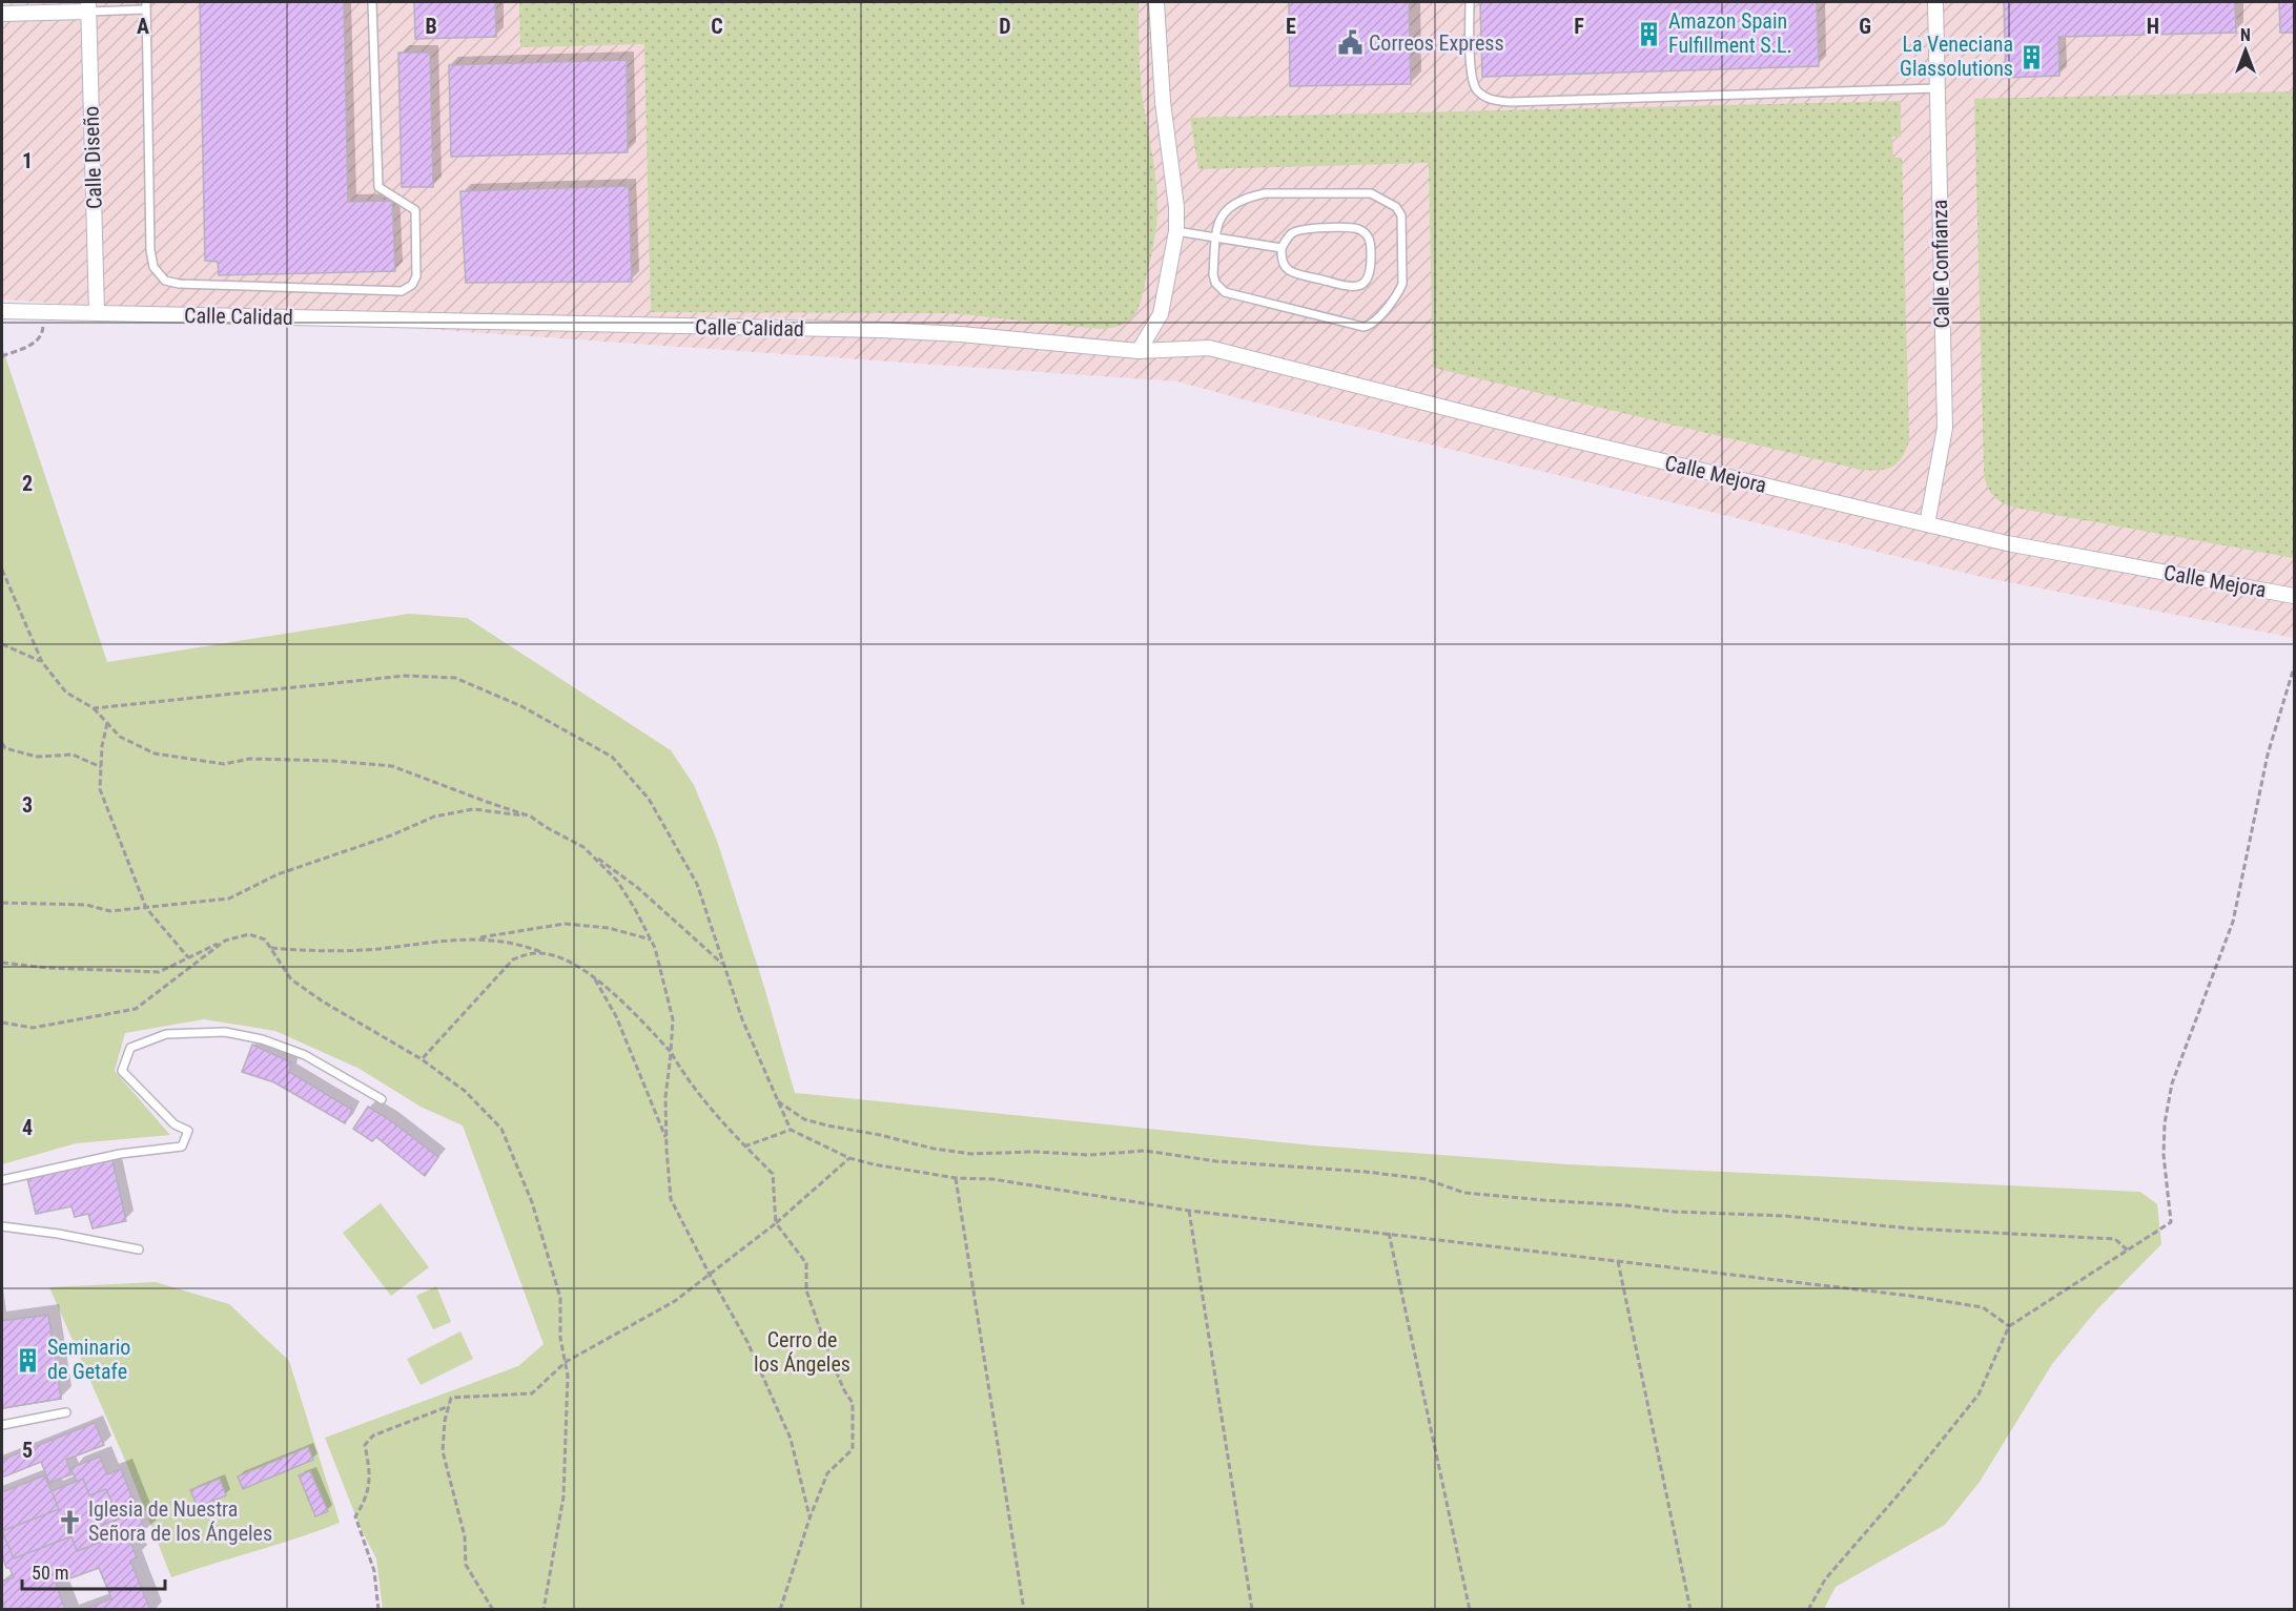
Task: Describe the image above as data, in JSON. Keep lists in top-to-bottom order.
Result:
{
  "streets": {
    "street": [
      "Calle Diseño",
      "Calle Confianza",
      "Calle Calidad",
      "Calle Mejora"
    ]
  },
  "crossings": [
    ["Calle Diseño", "Calle Calidad"],
    ["Calle Confianza", "Calle Mejora"],
    ["Calle Calidad", "Calle Mejora"]
  ],
  "parks": ["Cerro de los Ángeles"],
  "places": {
    "building": ["Amazon Spain Fulfillment S.L.", "La Veneciana Glassolutions", "Seminario de Getafe"],
    "public building": ["Correos Express"],
    "church": ["Iglesia de Nuestra Señora de los Ángeles"]
  },
  "scale_bar": "50 m",
  "north": "top",
  "grid": {
    "columns": [
      "A",
      "B",
      "C",
      "D",
      "E",
      "F",
      "G",
      "H"
    ],
    "rows": [
      "1",
      "2",
      "3",
      "4",
      "5"
    ]
  }
}
